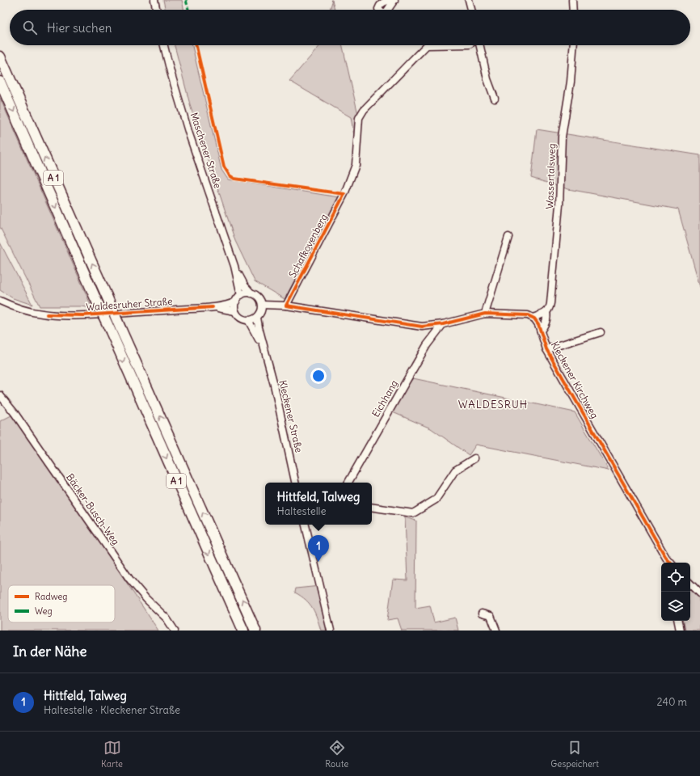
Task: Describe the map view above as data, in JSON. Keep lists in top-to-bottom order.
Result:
{
  "streets": {
    "highway": ["A 1"],
    "street": [
      "Maschener Straße",
      "Wassertalsweg",
      "Schafkovenberg",
      "Waldesruher Straße",
      "Kleckener Kirchweg",
      "Eichhang",
      "Kleckener Straße",
      "Bäcker-Busch-Weg"
    ]
  },
  "crossings": [
    ["Maschener Straße", "Waldesruher Straße"],
    ["Maschener Straße", "Kleckener Straße"],
    ["Wassertalsweg", "Kleckener Kirchweg"],
    ["Waldesruher Straße", "Kleckener Straße"]
  ],
  "districts": ["WALDESRUH"],
  "legend": ["Radweg", "Weg"],
  "page": {
    "search": "Hier suchen",
    "popup": ["Hittfeld, Talweg", "Haltestelle"],
    "pins": "1",
    "heading": "In der Nähe",
    "list": [
      {
        "mark": "1",
        "name": "Hittfeld, Talweg",
        "note": "Haltestelle · Kleckener Straße",
        "value": "240 m"
      }
    ],
    "nav": ["Karte", "Route", "Gespeichert"]
  }
}
